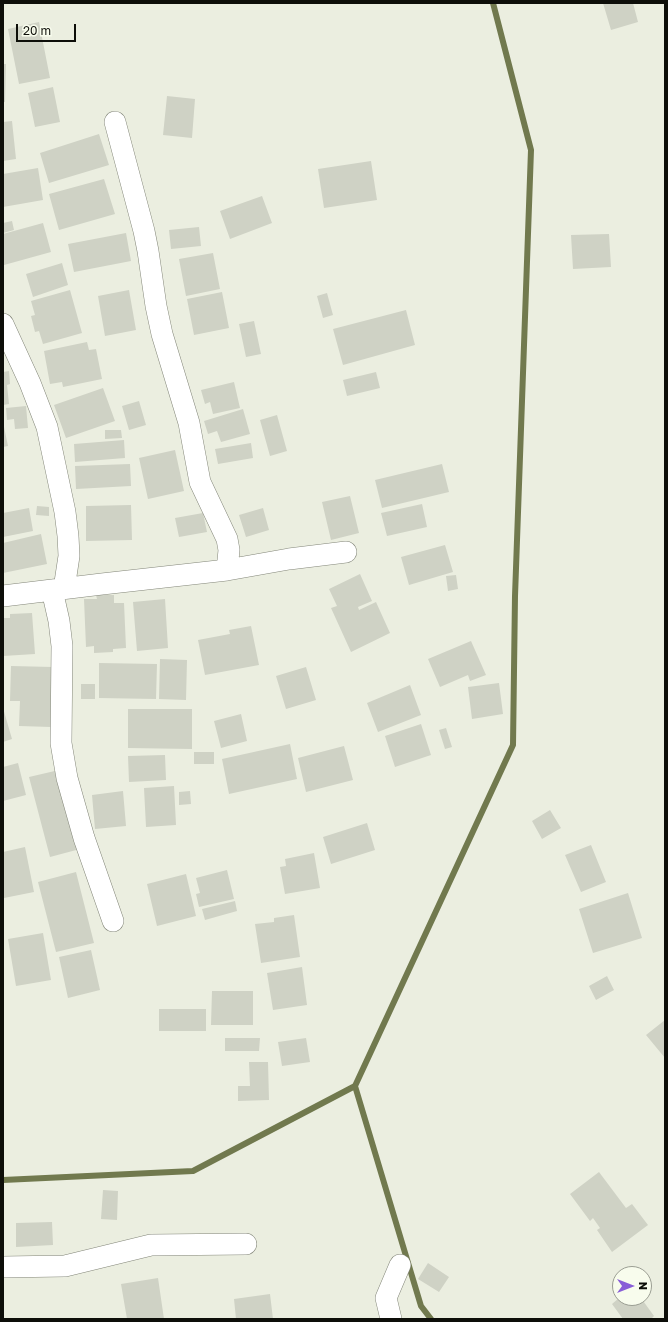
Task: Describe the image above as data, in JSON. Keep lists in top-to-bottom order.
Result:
{
  "scale_bar": "20 m",
  "north": "right"
}
